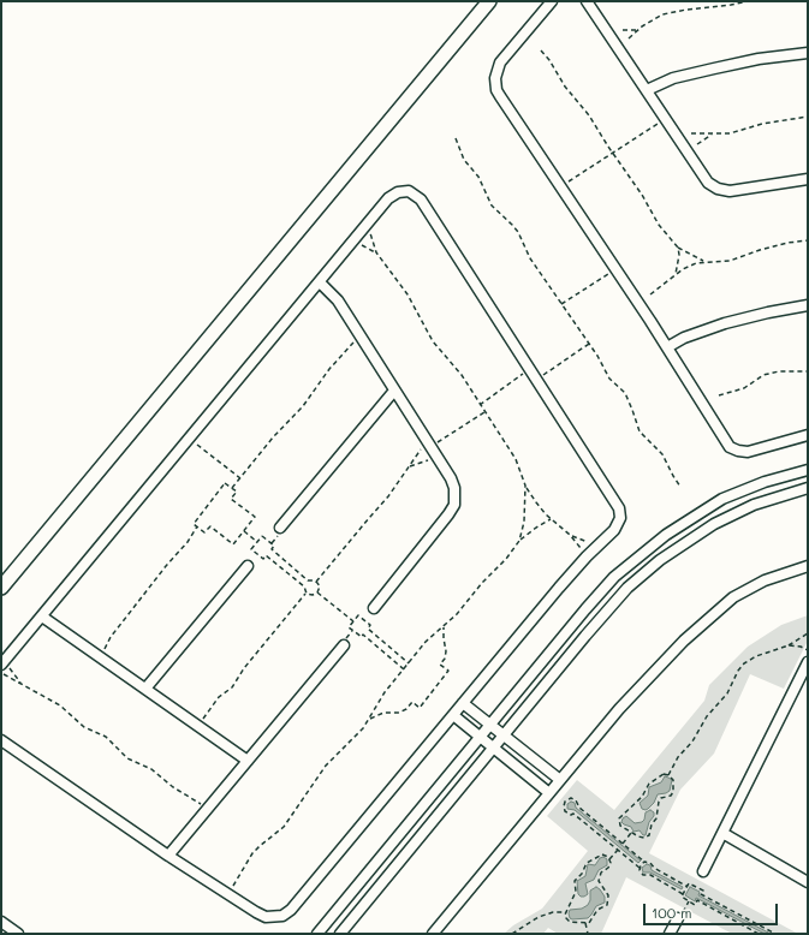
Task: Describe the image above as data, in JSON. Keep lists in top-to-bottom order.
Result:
{
  "scale_bar": "100 m"
}
